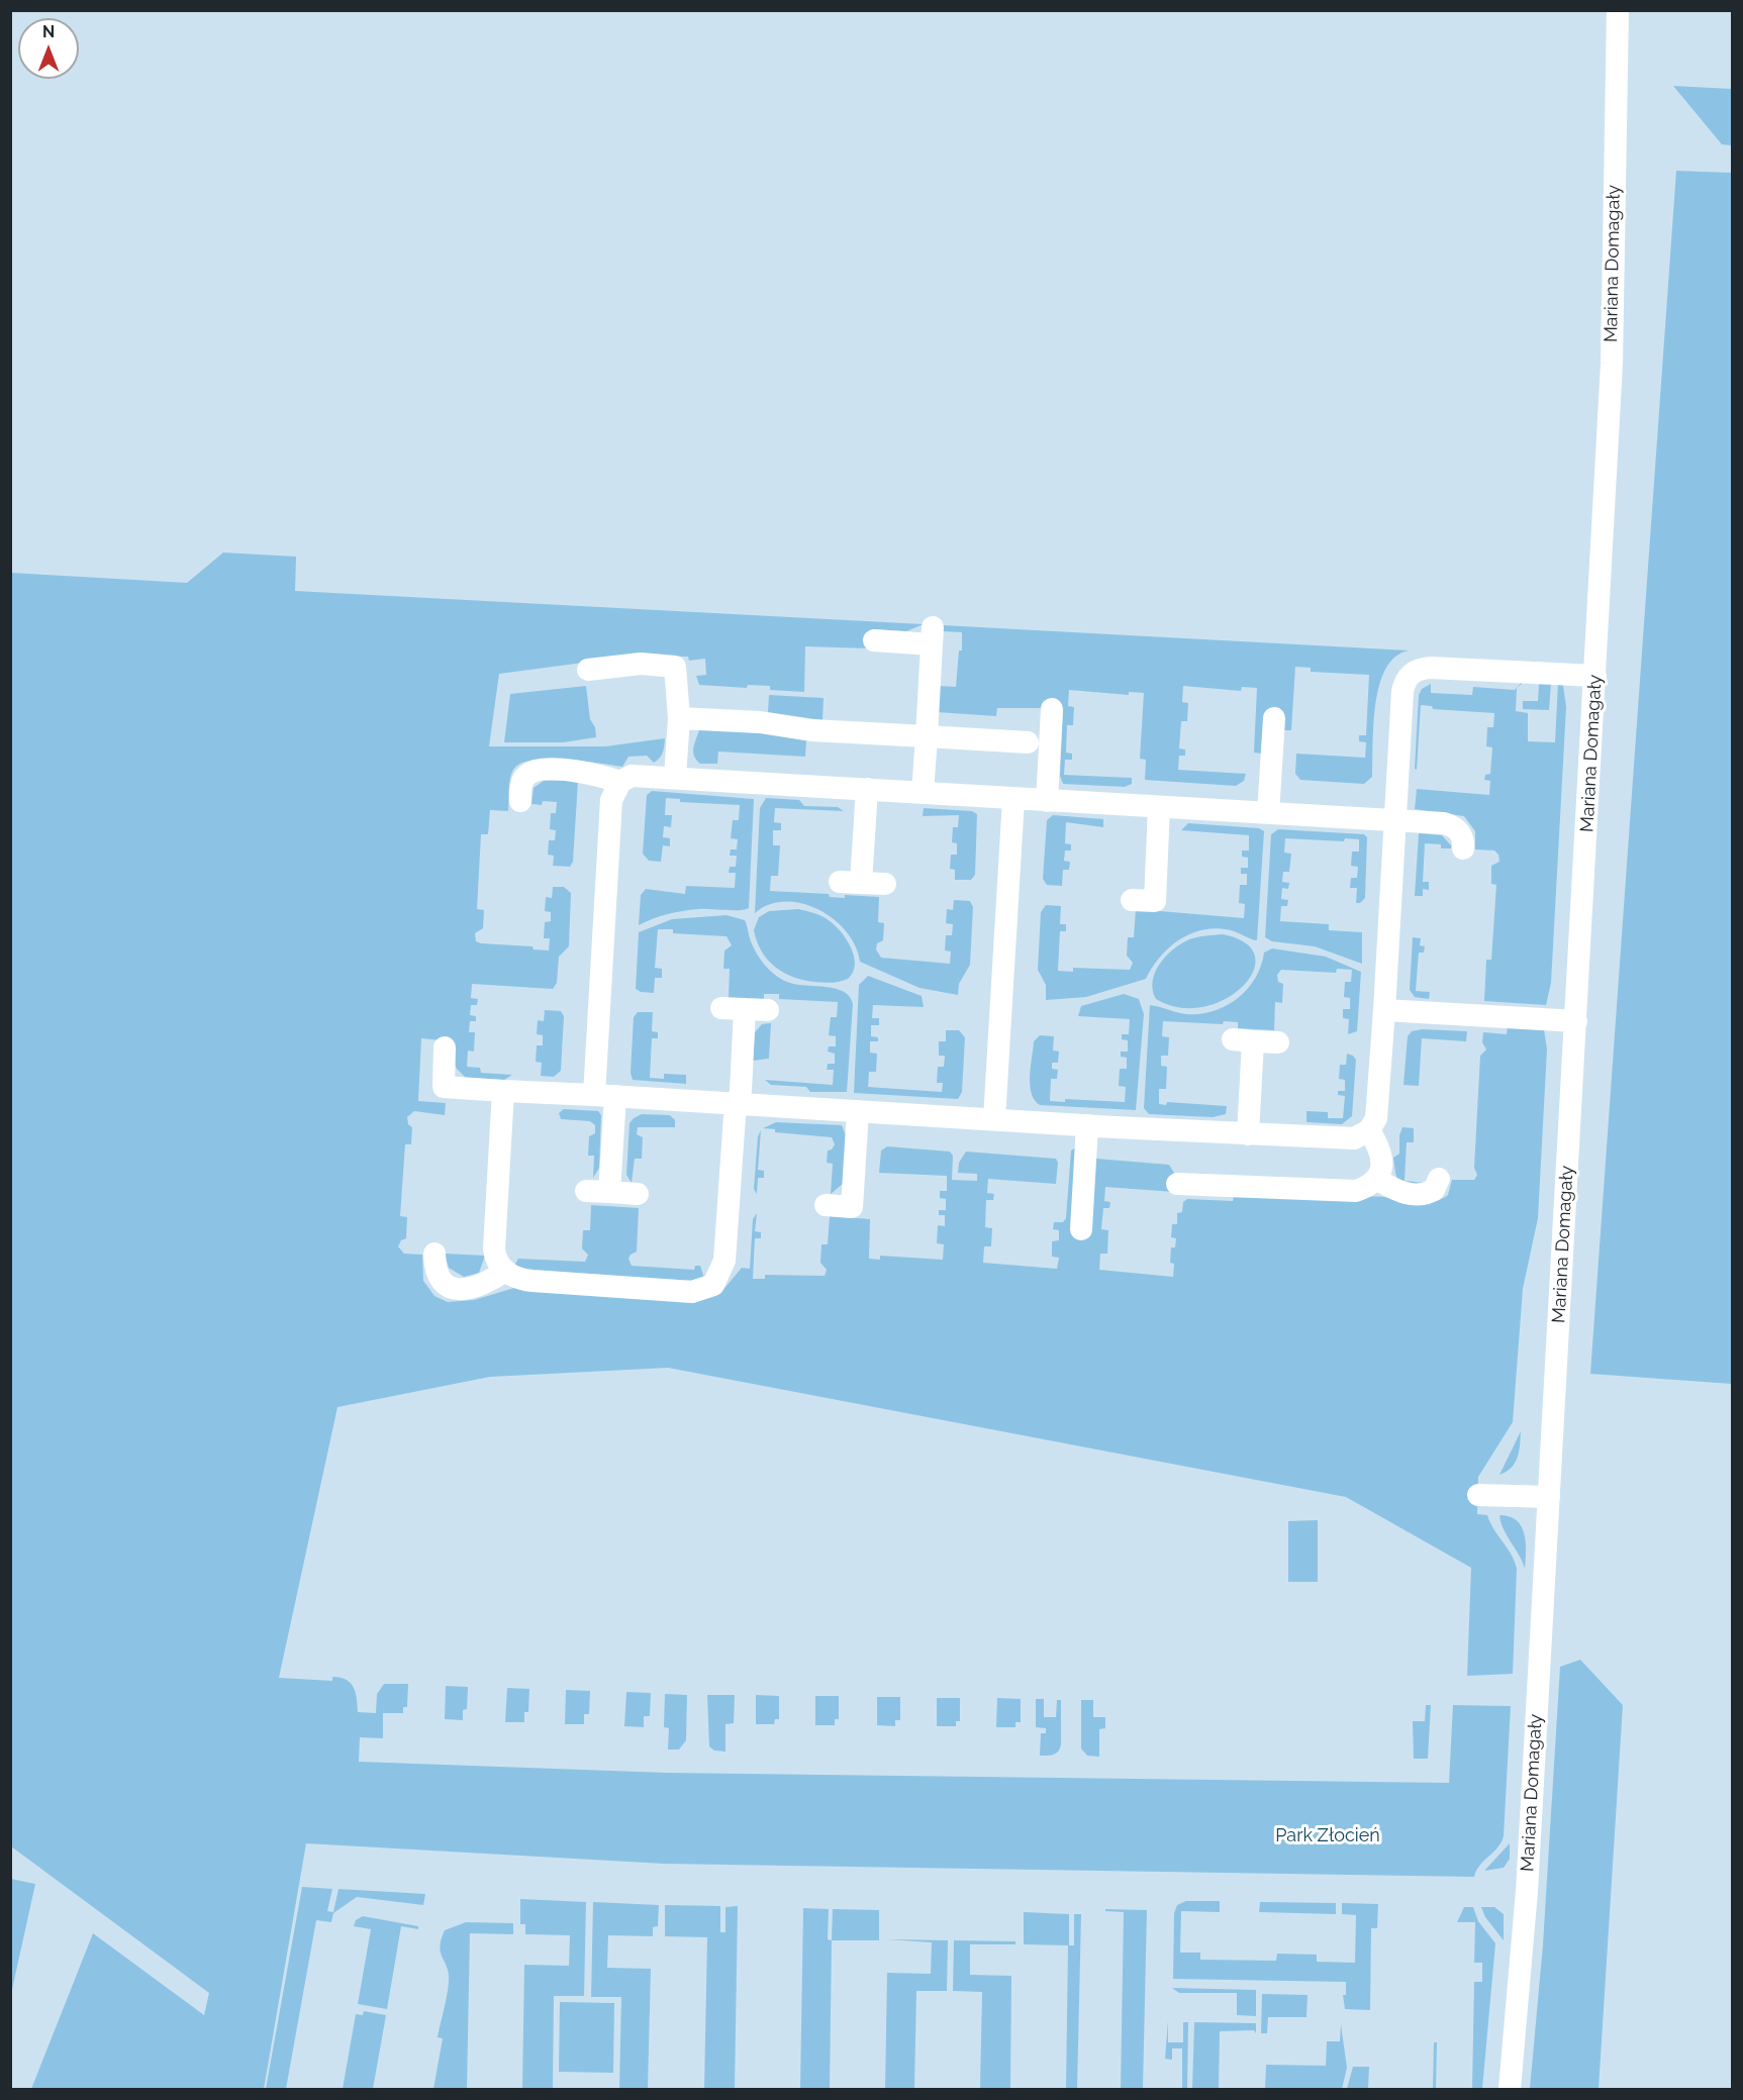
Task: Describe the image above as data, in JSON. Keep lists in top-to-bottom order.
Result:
{
  "streets": {
    "street": ["Mariana Domagały"]
  },
  "parks": ["Park Złocień"],
  "north": "top"
}
